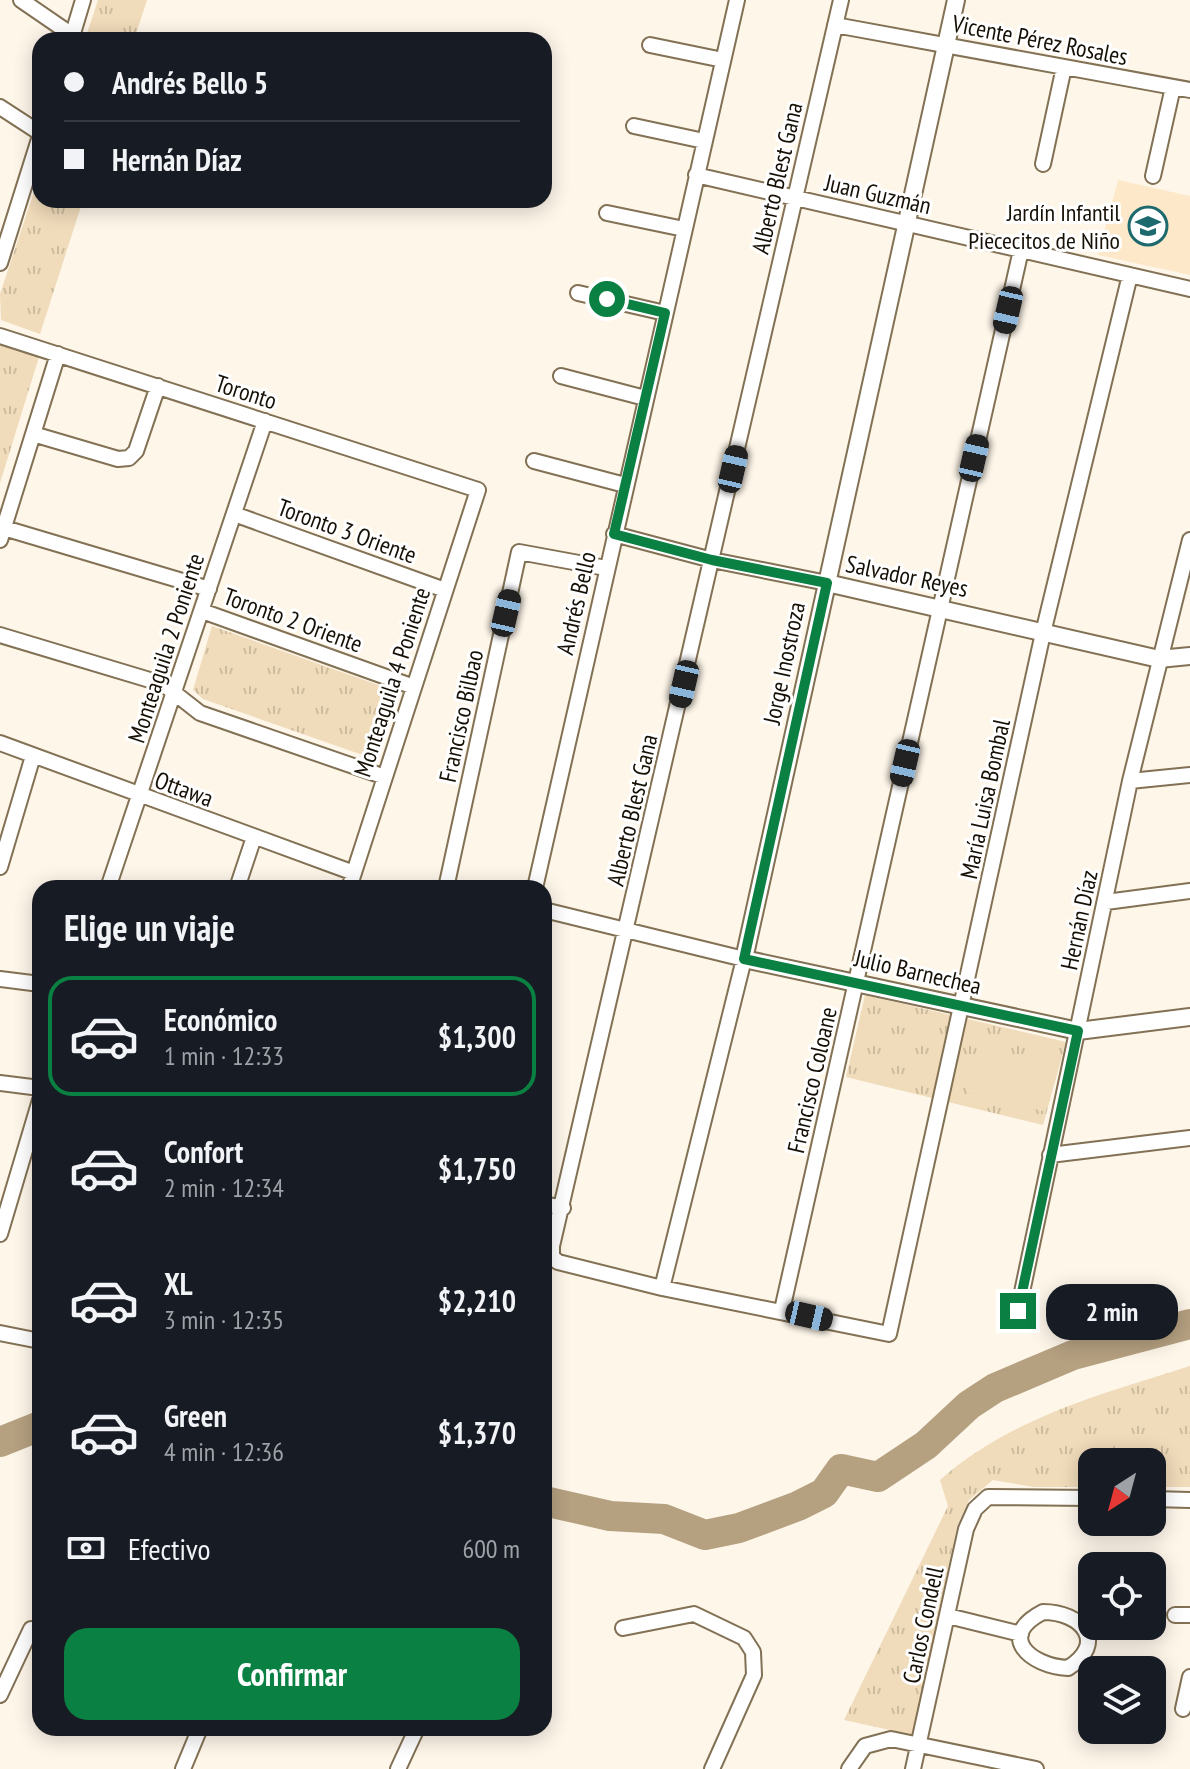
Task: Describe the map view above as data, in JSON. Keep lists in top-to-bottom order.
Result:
{
  "streets": {
    "street": [
      "Vicente Pérez Rosales",
      "Alberto Blest Gana",
      "Juan Guzmán",
      "Toronto",
      "Toronto 3 Oriente",
      "Salvador Reyes",
      "Andrés Bello",
      "Toronto 2 Oriente",
      "Monteaguila 2 Poniente",
      "Jorge Inostroza",
      "Monteaguila 4 Poniente",
      "Francisco Bilbao",
      "Ottawa",
      "María Luisa Bombal",
      "Hernán Díaz",
      "Julio Barnechea",
      "Francisco Coloane",
      "Carlos Condell"
    ]
  },
  "crossings": [
    ["Vicente Pérez Rosales", "Alberto Blest Gana"],
    ["Vicente Pérez Rosales", "Jorge Inostroza"],
    ["Alberto Blest Gana", "Juan Guzmán"],
    ["Alberto Blest Gana", "Salvador Reyes"],
    ["Alberto Blest Gana", "Jorge Inostroza"],
    ["Alberto Blest Gana", "Julio Barnechea"],
    ["Juan Guzmán", "Andrés Bello"],
    ["Juan Guzmán", "Jorge Inostroza"],
    ["Juan Guzmán", "María Luisa Bombal"],
    ["Juan Guzmán", "Francisco Coloane"],
    ["Toronto", "Monteaguila 2 Poniente"],
    ["Toronto", "Monteaguila 4 Poniente"],
    ["Toronto 3 Oriente", "Monteaguila 2 Poniente"],
    ["Toronto 3 Oriente", "Monteaguila 4 Poniente"],
    ["Salvador Reyes", "Andrés Bello"],
    ["Salvador Reyes", "Jorge Inostroza"],
    ["Salvador Reyes", "María Luisa Bombal"],
    ["Salvador Reyes", "Hernán Díaz"],
    ["Salvador Reyes", "Francisco Coloane"],
    ["Andrés Bello", "Francisco Bilbao"],
    ["Toronto 2 Oriente", "Monteaguila 2 Poniente"],
    ["Toronto 2 Oriente", "Monteaguila 4 Poniente"],
    ["Monteaguila 2 Poniente", "Ottawa"],
    ["Jorge Inostroza", "Julio Barnechea"],
    ["María Luisa Bombal", "Julio Barnechea"],
    ["María Luisa Bombal", "Francisco Coloane"],
    ["Hernán Díaz", "Julio Barnechea"],
    ["Julio Barnechea", "Francisco Coloane"]
  ],
  "places": {
    "school or university": ["Jardín Infantil Piececitos de Niño"]
  },
  "north": "bottom left",
  "page": {
    "banner": ["Andrés Bello 5", "Hernán Díaz"],
    "heading": "Elige un viaje",
    "list": [
      {
        "name": "Económico",
        "note": "1 min · 12:33",
        "value": "$1,300"
      },
      {
        "name": "Confort",
        "note": "2 min · 12:34",
        "value": "$1,750"
      },
      {
        "name": "XL",
        "note": "3 min · 12:35",
        "value": "$2,210"
      },
      {
        "name": "Green",
        "note": "4 min · 12:36",
        "value": "$1,370"
      }
    ],
    "bubble": "2 min",
    "pay": ["Efectivo", "600 m"],
    "buttons": "Confirmar"
  }
}
